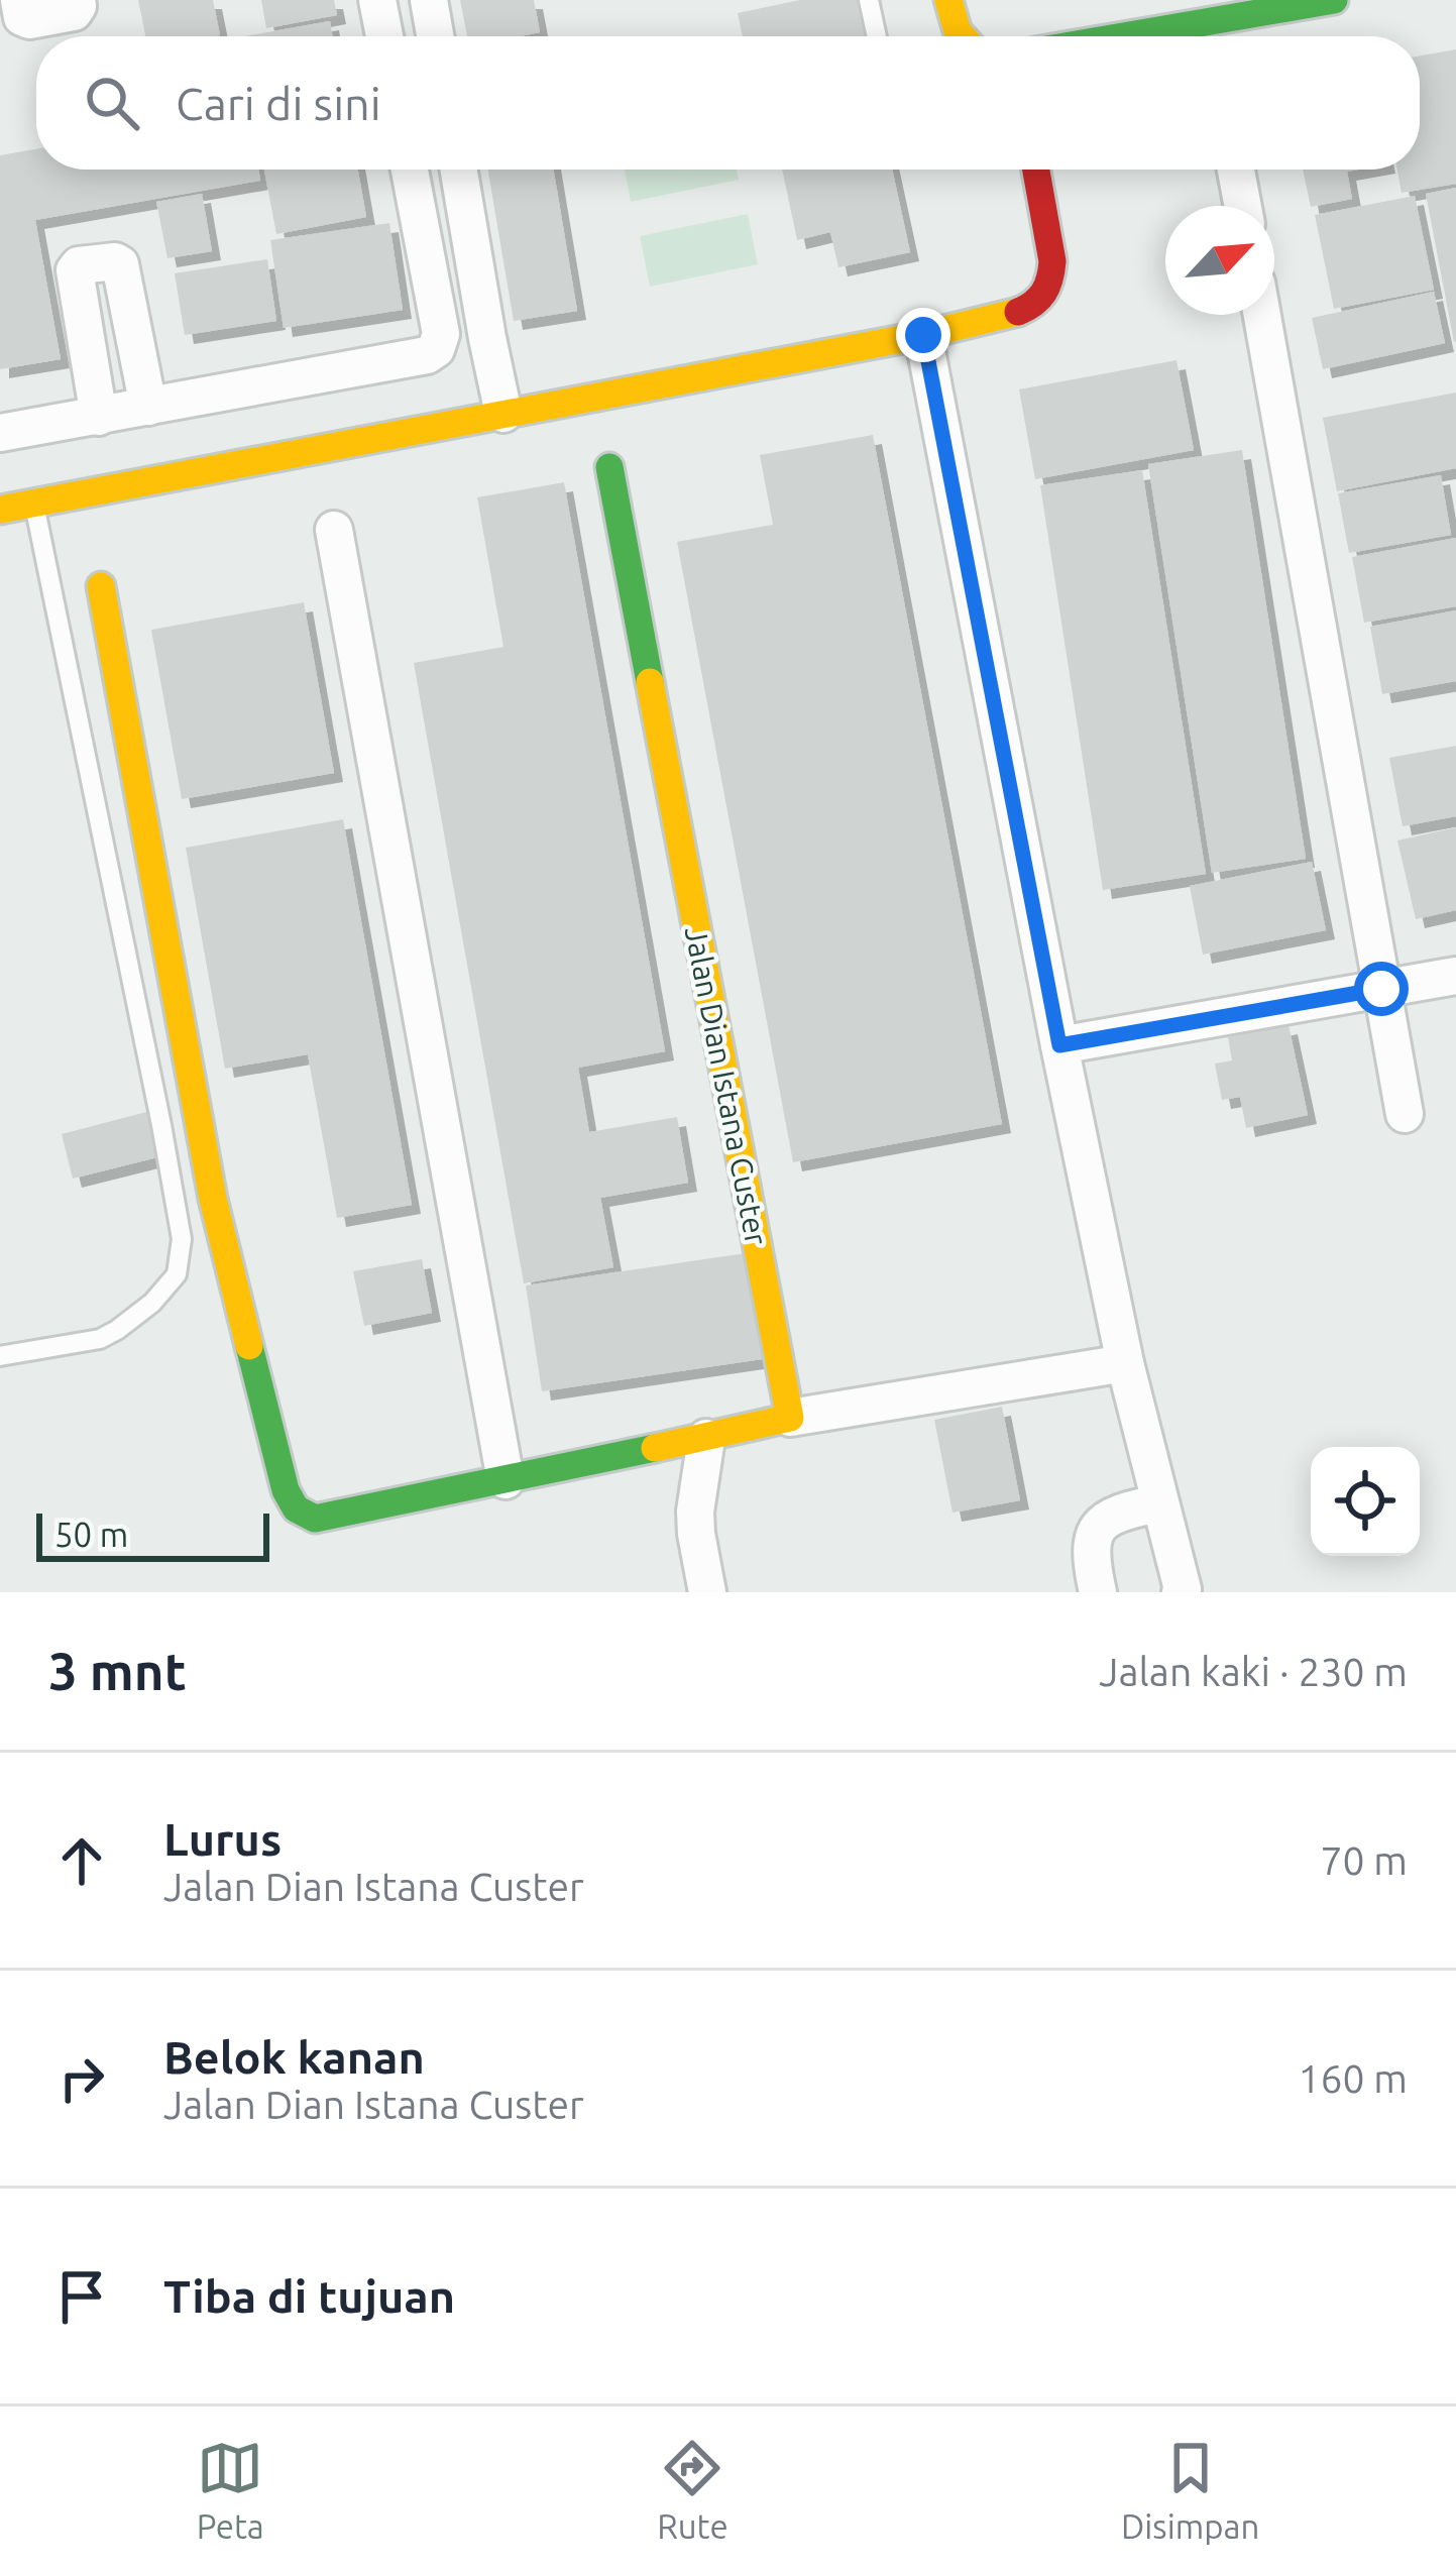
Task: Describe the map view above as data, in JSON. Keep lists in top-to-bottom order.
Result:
{
  "streets": {
    "street": ["Jalan Dian Istana Custer"]
  },
  "scale_bar": "50 m",
  "north": "top right",
  "page": {
    "search": "Cari di sini",
    "scale": "50 m",
    "heading": ["3 mnt", "Jalan kaki · 230 m"],
    "list": [
      ["Lurus", "Jalan Dian Istana Custer", "70 m"],
      ["Belok kanan", "Jalan Dian Istana Custer", "160 m"],
      "Tiba di tujuan"
    ],
    "nav": ["Peta", "Rute", "Disimpan"]
  }
}
